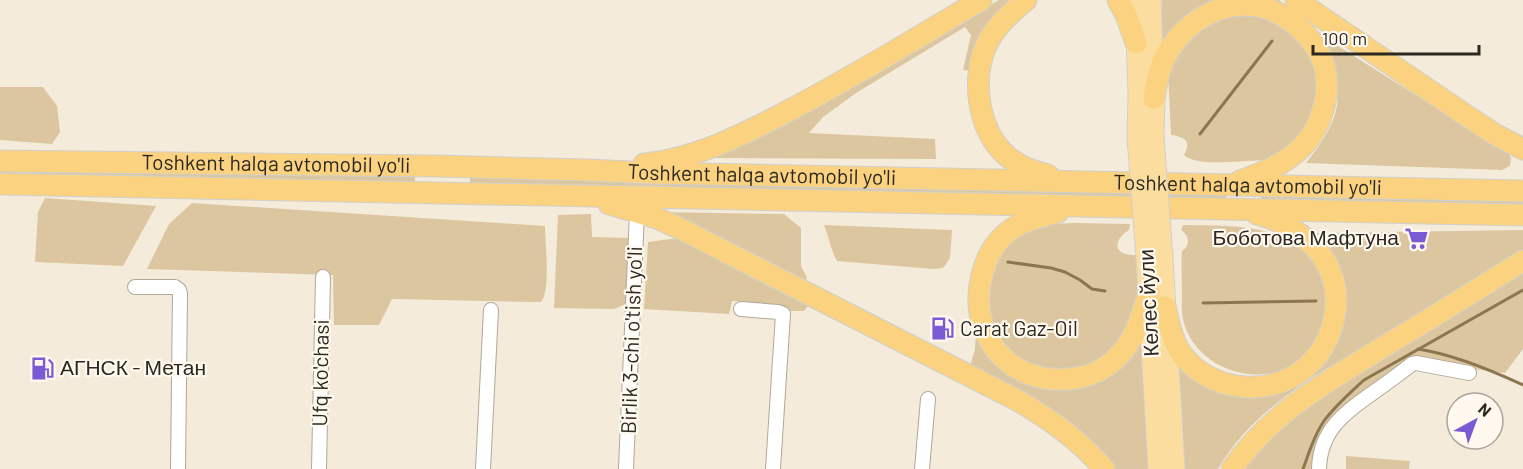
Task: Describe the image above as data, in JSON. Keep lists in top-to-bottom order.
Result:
{
  "streets": {
    "highway": ["Toshkent halqa avtomobil yo'li"],
    "main road": ["Келес йули"],
    "street": ["Birlik 3-chi o'tish yo'li", "Ufq ko'chasi"]
  },
  "places": {
    "supermarket": ["Боботова Мафтуна"],
    "fuel station": ["Carat Gaz-Oil", "АГНСК - Метан"]
  },
  "scale_bar": "100 m",
  "north": "top right"
}
